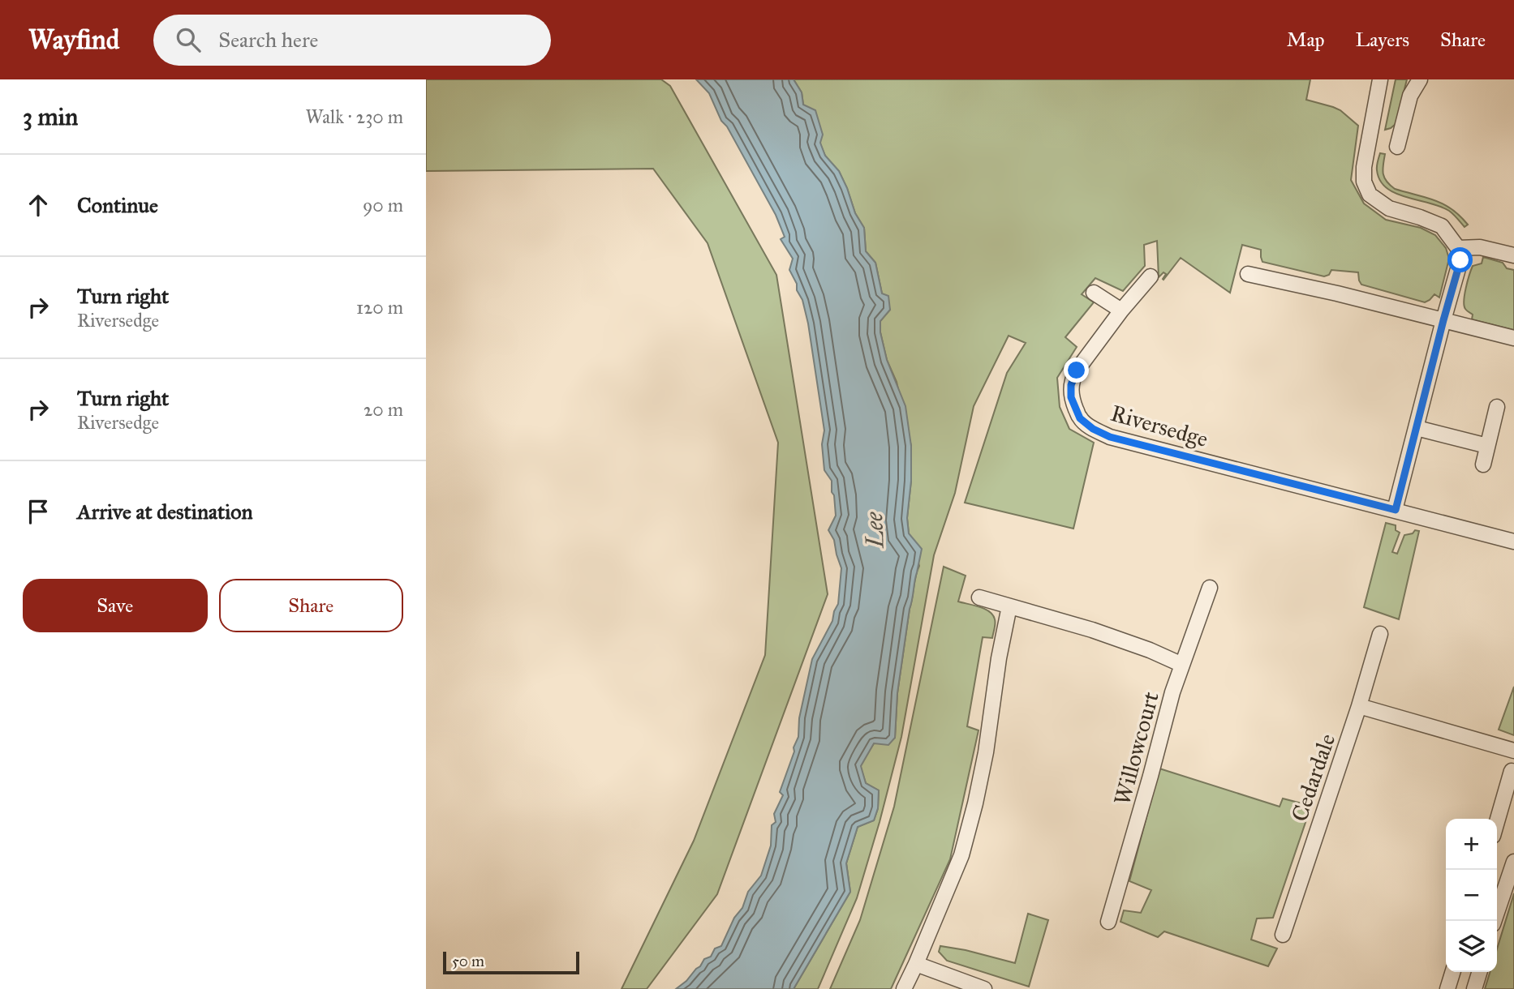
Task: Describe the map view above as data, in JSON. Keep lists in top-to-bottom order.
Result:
{
  "streets": {
    "street": ["Riversedge", "Willowcourt", "Cedardale"]
  },
  "water": ["Lee"],
  "scale_bar": "50 m",
  "page": {
    "header": "Wayfind",
    "search": "Search here",
    "nav": ["Map", "Layers", "Share"],
    "heading": ["3 min", "Walk · 230 m"],
    "list": [
      ["Continue", "90 m"],
      ["Turn right", "Riversedge", "120 m"],
      ["Turn right", "Riversedge", "20 m"],
      "Arrive at destination"
    ],
    "buttons": ["Save", "Share"],
    "map_buttons": ["+", "−"],
    "scale": "50 m"
  }
}
